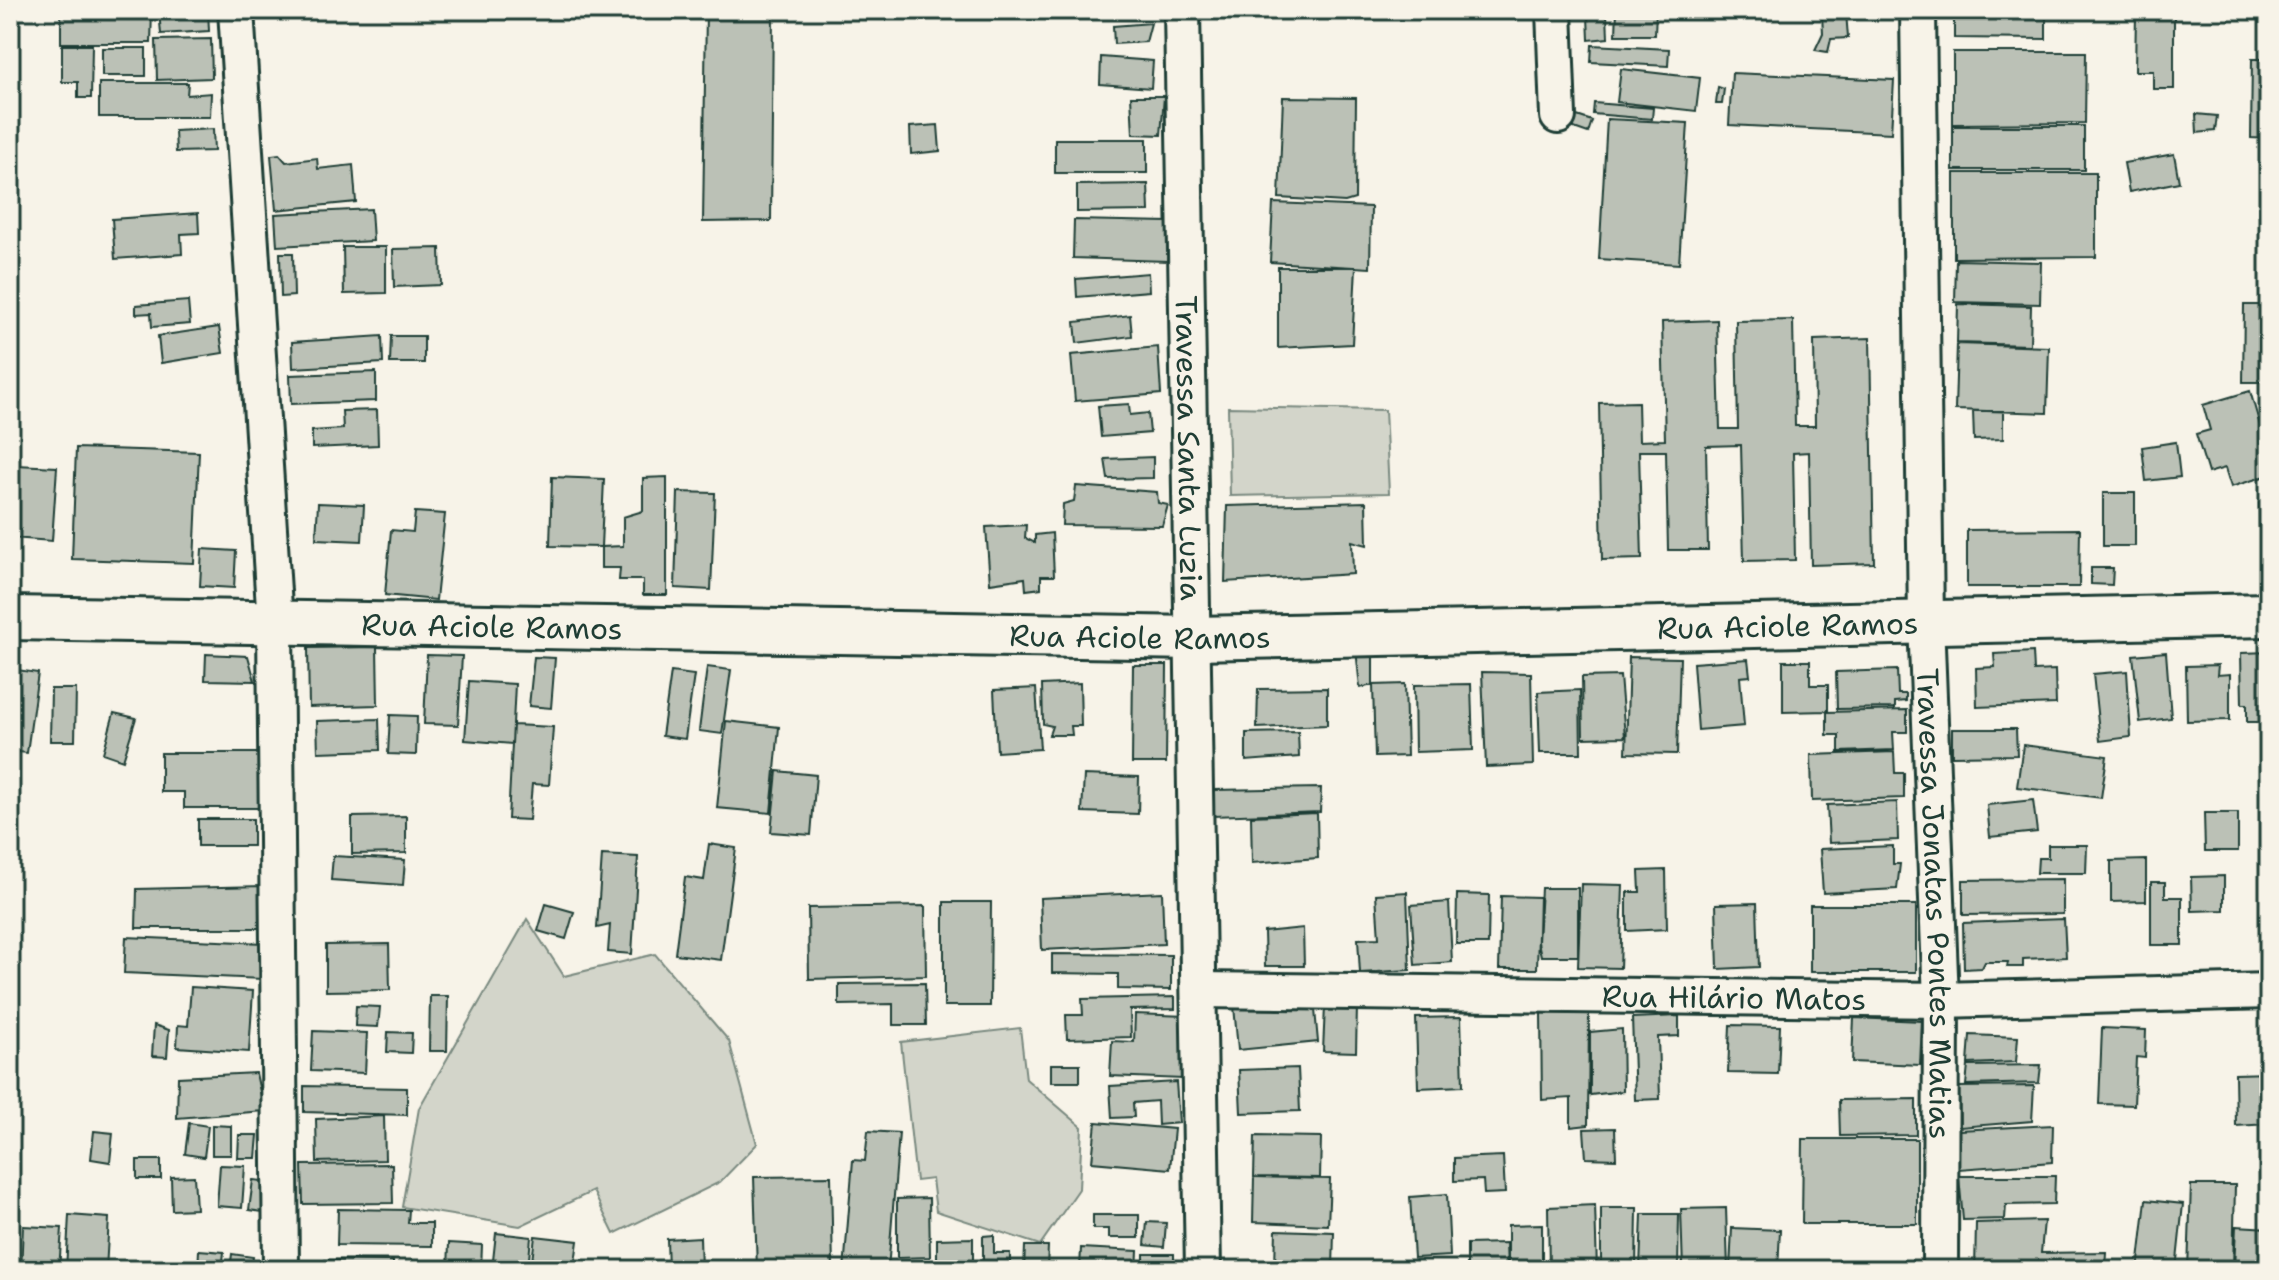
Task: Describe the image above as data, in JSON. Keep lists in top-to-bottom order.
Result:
{
  "streets": {
    "street": [
      "Travessa Santa Luzia",
      "Rua Aciole Ramos",
      "Travessa Jonatas Pontes Matias",
      "Rua Hilário Matos"
    ]
  },
  "crossings": [
    ["Travessa Santa Luzia", "Rua Aciole Ramos"],
    ["Travessa Santa Luzia", "Rua Hilário Matos"],
    ["Rua Aciole Ramos", "Travessa Jonatas Pontes Matias"],
    ["Travessa Jonatas Pontes Matias", "Rua Hilário Matos"]
  ]
}
